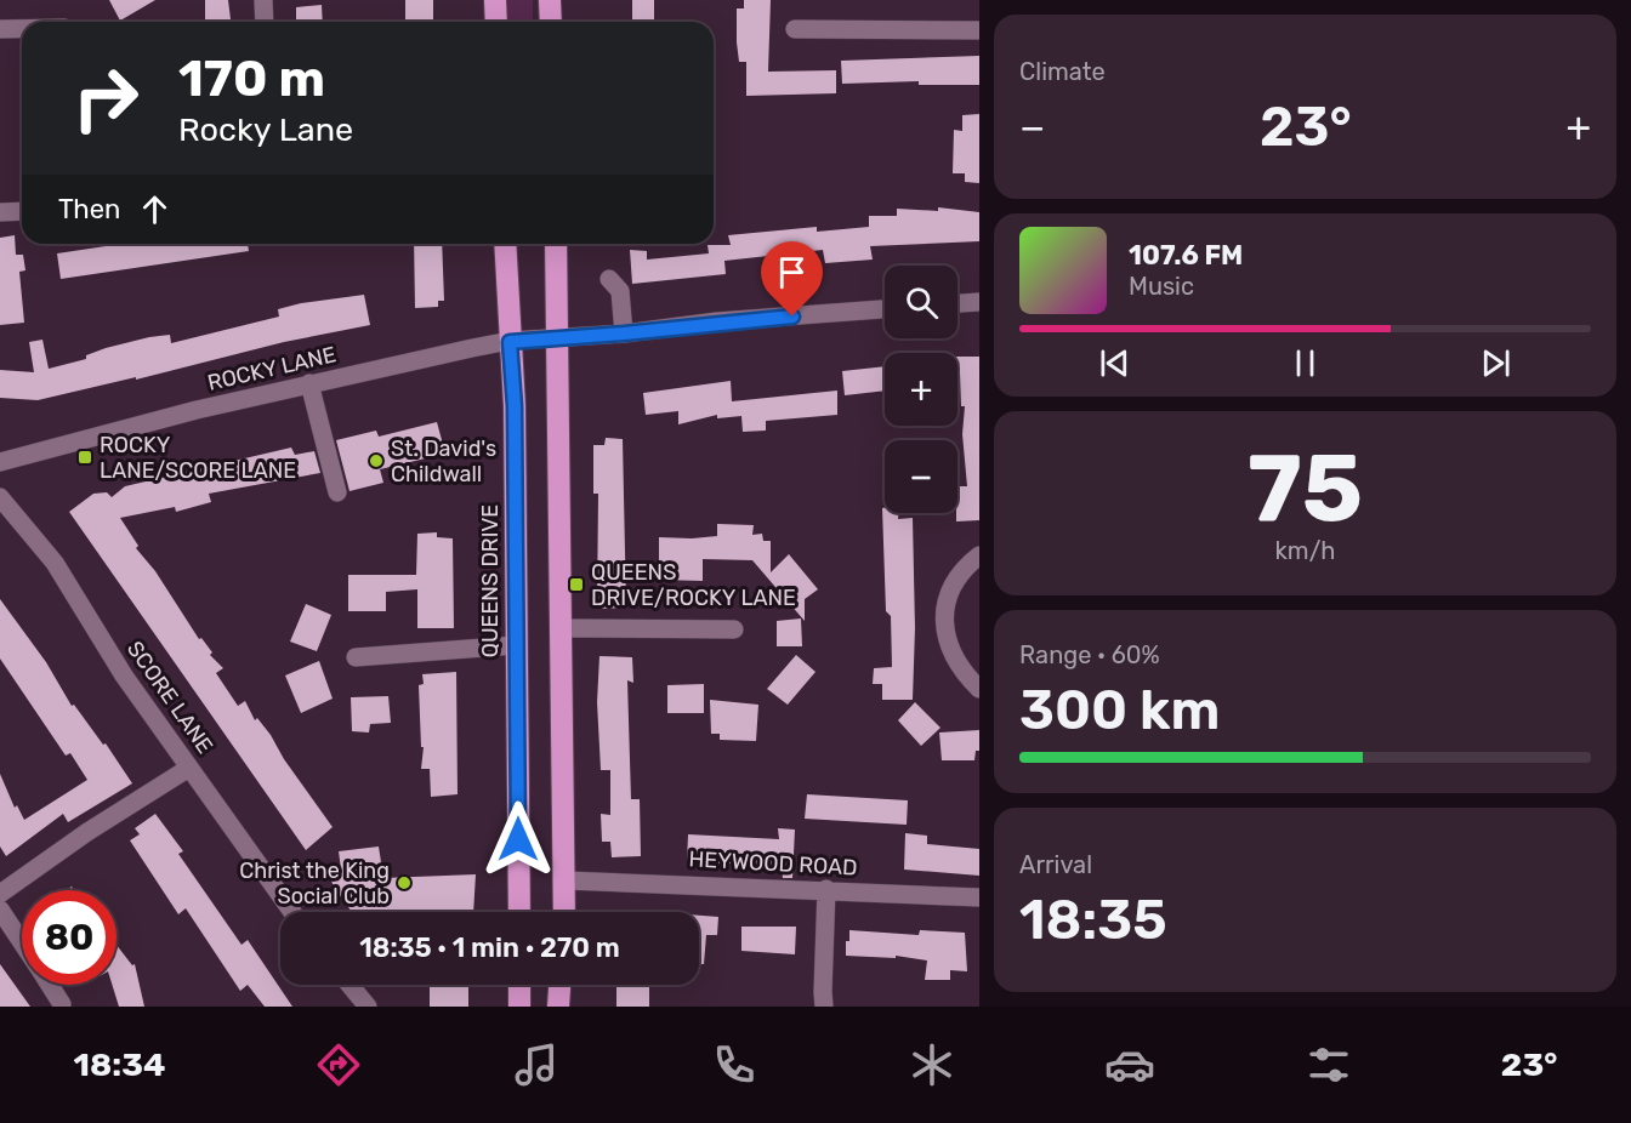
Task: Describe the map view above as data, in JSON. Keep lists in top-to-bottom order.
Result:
{
  "streets": {
    "highway": ["QUEENS DRIVE"],
    "street": ["ROCKY LANE", "SCORE LANE", "HEYWOOD ROAD"]
  },
  "crossings": [
    ["ROCKY LANE", "QUEENS DRIVE"]
  ],
  "places": {
    "transit": ["ROCKY LANE/SCORE LANE", "QUEENS DRIVE/ROCKY LANE"],
    "other": ["St. David's Childwall", "Christ the King Social Club"]
  },
  "page": {
    "tile": [
      "Climate",
      ["75", "km/h"],
      ["Range · 60%", "300 km"],
      ["Arrival", "18:35"]
    ],
    "turn": ["170 m", "Rocky Lane"],
    "heat": ["−", "23°", "+"],
    "then": "Then",
    "song": ["107.6 FM", "Music"],
    "map_buttons": ["+", "−"],
    "limit": "80",
    "trip": "18:35 · 1 min · 270 m",
    "tabs": ["18:34", "23°"]
  }
}
